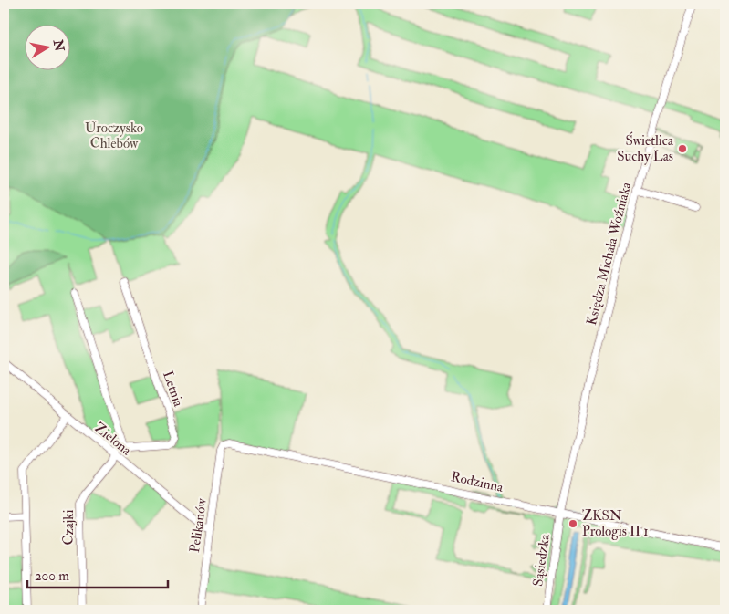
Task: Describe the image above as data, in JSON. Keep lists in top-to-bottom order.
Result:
{
  "streets": {
    "street": [
      "Księdza Michała Woźniaka",
      "Letnia",
      "Zielona",
      "Rodzinna",
      "Pelikanów",
      "Czajki",
      "Sąsiedzka"
    ]
  },
  "crossings": [
    ["Księdza Michała Woźniaka", "Rodzinna"],
    ["Księdza Michała Woźniaka", "Sąsiedzka"],
    ["Zielona", "Pelikanów"],
    ["Zielona", "Czajki"],
    ["Rodzinna", "Pelikanów"],
    ["Rodzinna", "Sąsiedzka"]
  ],
  "parks": ["Uroczysko Chlebów"],
  "places": ["Świetlica Suchy Las", "ZKSN Prologis II 1"],
  "scale_bar": "200 m",
  "north": "right"
}
